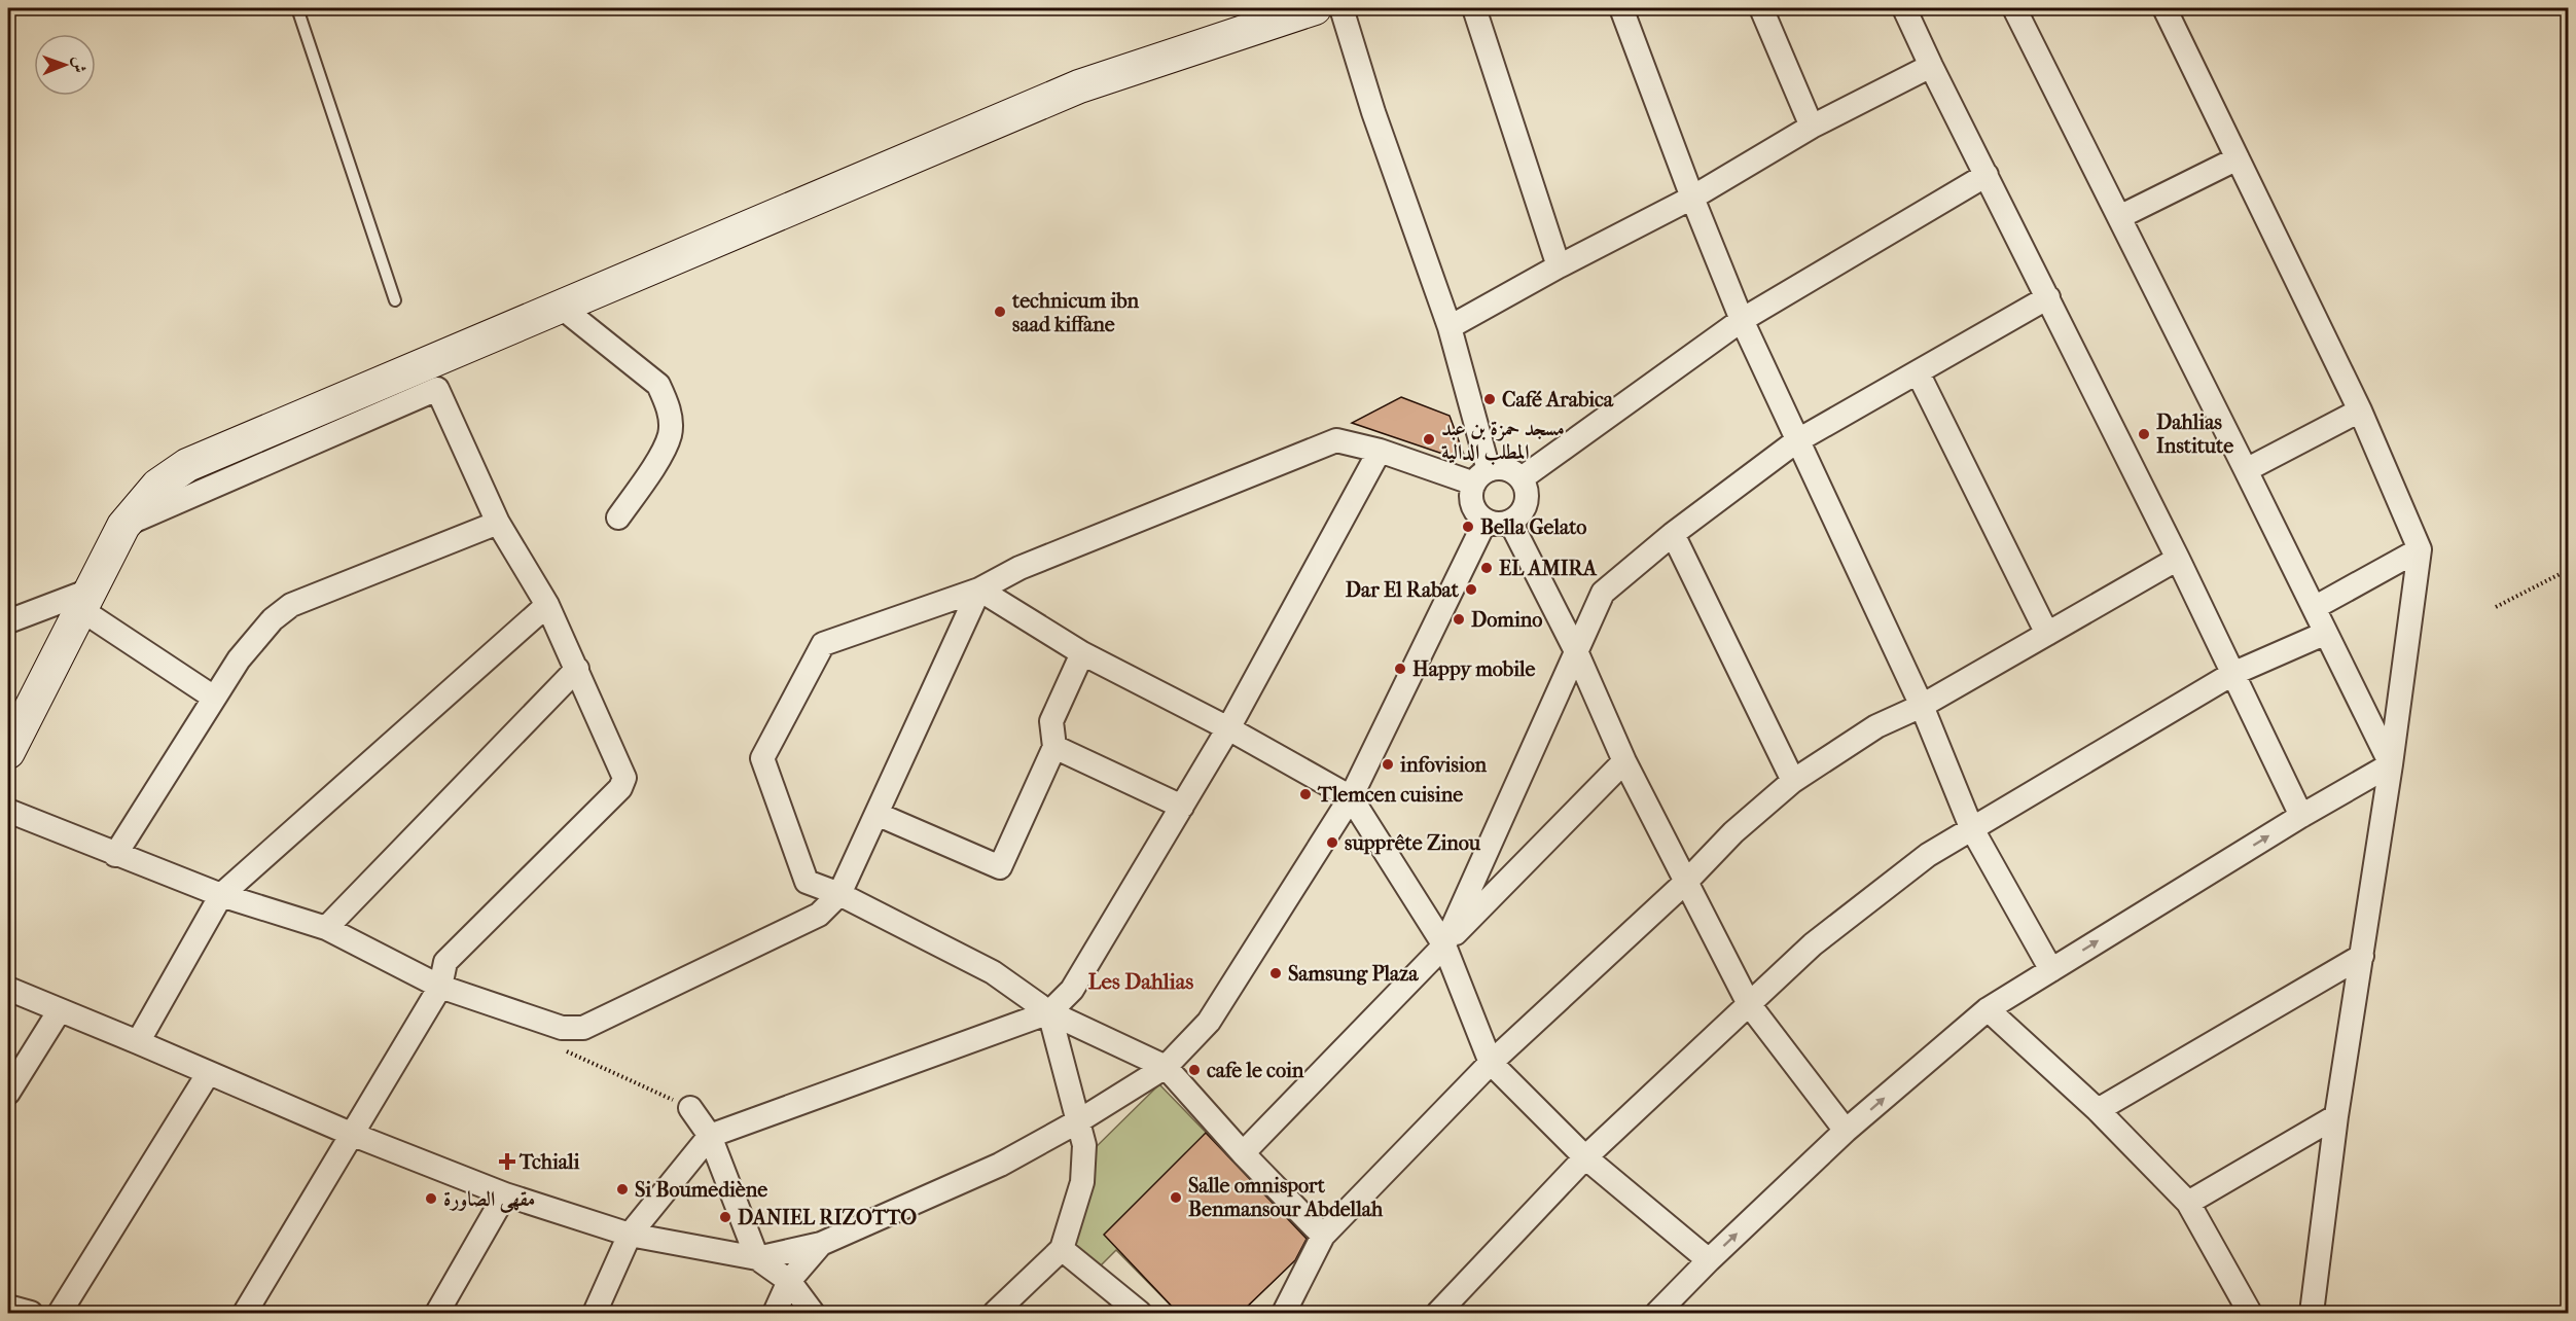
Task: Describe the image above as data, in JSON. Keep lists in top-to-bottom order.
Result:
{
  "districts": ["Les Dahlias"],
  "places": {
    "other": [
      "technicum ibn saad kiffane",
      "Café Arabica",
      "Dahlias Institute",
      "مسجد حمزة بن عبد المطلب الدالية",
      "Bella Gelato",
      "EL AMIRA",
      "Dar El Rabat",
      "Domino",
      "Happy mobile",
      "infovision",
      "Tlemcen cuisine",
      "supprête Zinou",
      "Samsung Plaza",
      "cafe le coin",
      "Si Boumediène",
      "Salle omnisport Benmansour Abdellah",
      "مقهى الصاورة",
      "DANIEL RIZOTTO"
    ],
    "health": ["Tchiali"]
  },
  "north": "right"
}
